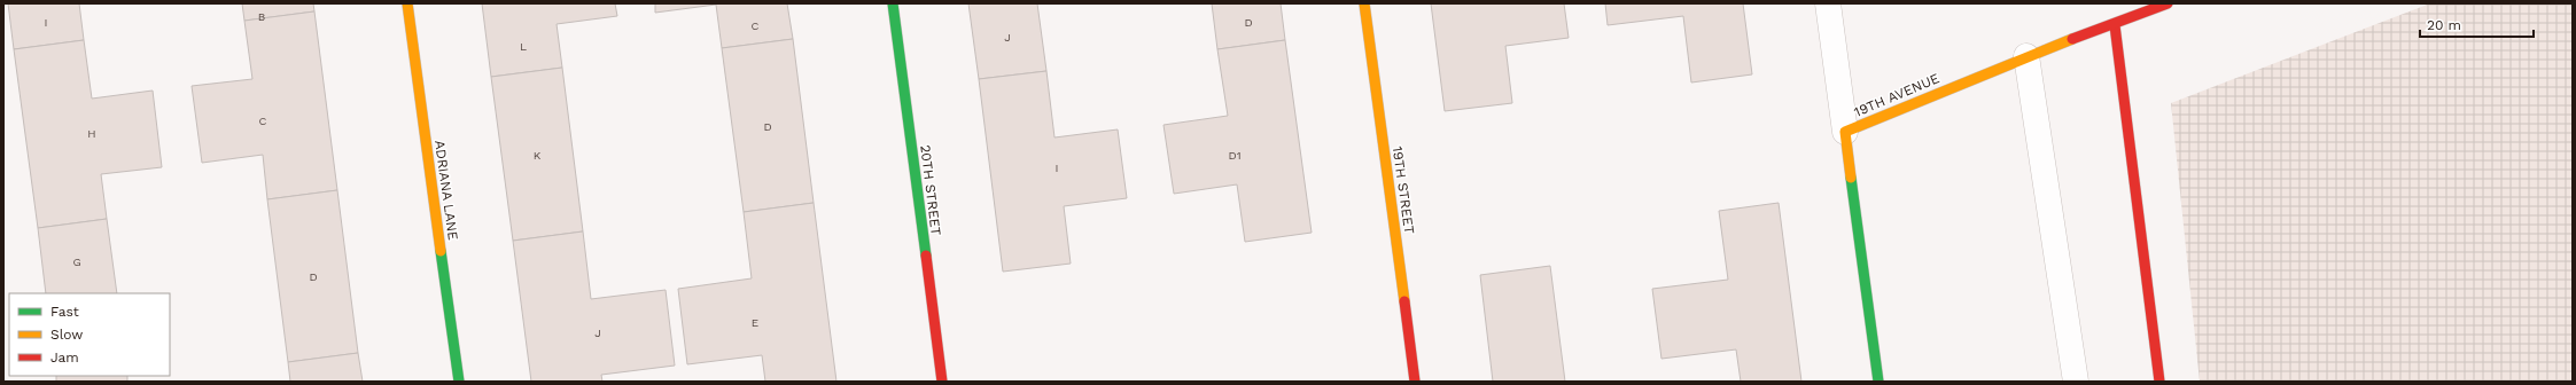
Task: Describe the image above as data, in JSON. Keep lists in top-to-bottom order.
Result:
{
  "streets": {
    "street": [
      "19TH AVENUE",
      "ADRIANA LANE",
      "20TH STREET",
      "19TH STREET"
    ]
  },
  "house_numbers": [
    "B",
    "I",
    "D",
    "C",
    "J",
    "L",
    "C",
    "D",
    "H",
    "K",
    "D1",
    "I",
    "G",
    "D",
    "E",
    "J"
  ],
  "legend": ["Fast", "Slow", "Jam"],
  "scale_bar": "20 m"
}
